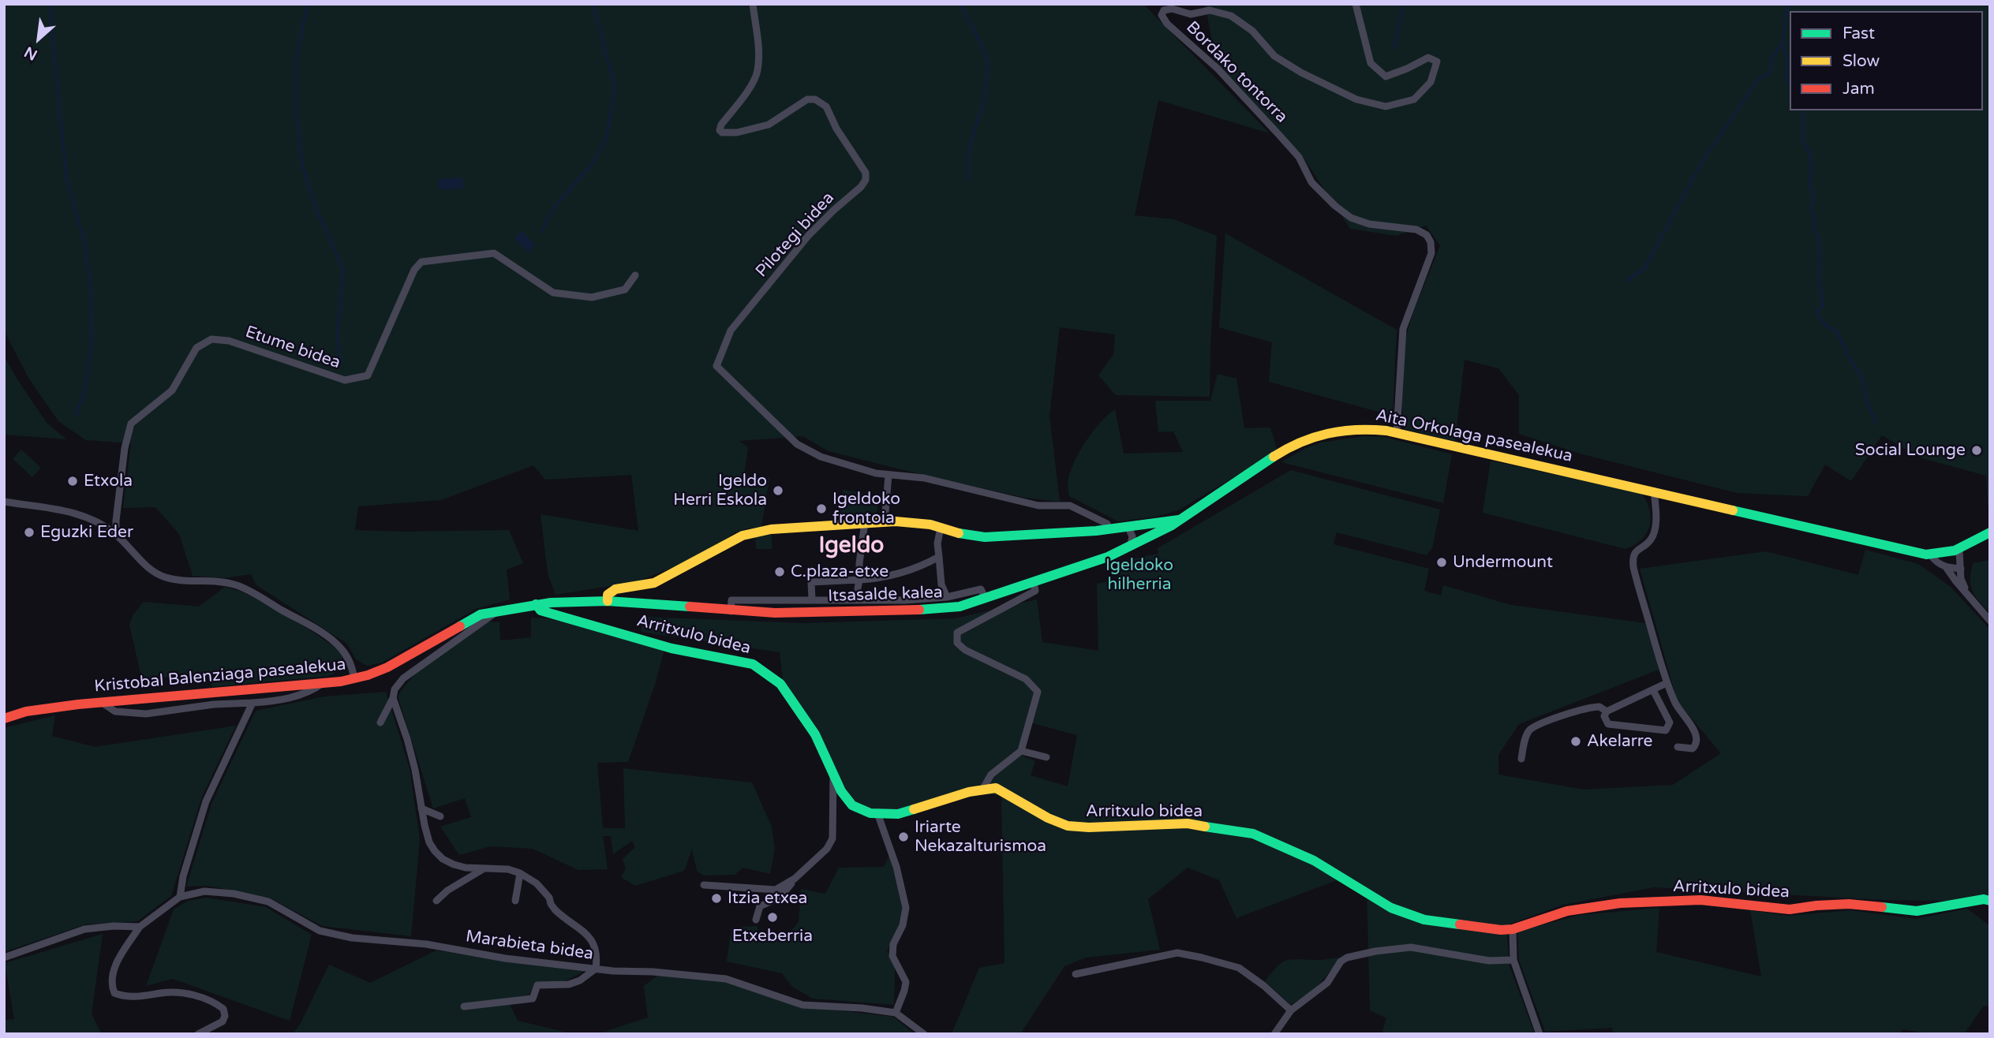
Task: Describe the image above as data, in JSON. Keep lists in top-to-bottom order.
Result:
{
  "streets": {
    "street": [
      "Bordako tontorra",
      "Pilotegi bidea",
      "Etume bidea",
      "Aita Orkolaga pasealekua",
      "Itsasalde kalea",
      "Arritxulo bidea",
      "Kristobal Balenziaga pasealekua",
      "Marabieta bidea"
    ]
  },
  "crossings": [
    ["Bordako tontorra", "Aita Orkolaga pasealekua"],
    ["Aita Orkolaga pasealekua", "Itsasalde kalea"],
    ["Itsasalde kalea", "Kristobal Balenziaga pasealekua"],
    ["Arritxulo bidea", "Kristobal Balenziaga pasealekua"]
  ],
  "districts": ["Igeldo"],
  "parks": ["Igeldoko hilherria"],
  "places": [
    "Social Lounge",
    "Etxola",
    "Igeldo Herri Eskola",
    "Igeldoko frontoia",
    "Eguzki Eder",
    "Undermount",
    "C.plaza-etxe",
    "Akelarre",
    "Iriarte Nekazalturismoa",
    "Itzia etxea",
    "Etxeberria"
  ],
  "legend": ["Fast", "Slow", "Jam"],
  "north": "bottom left"
}
